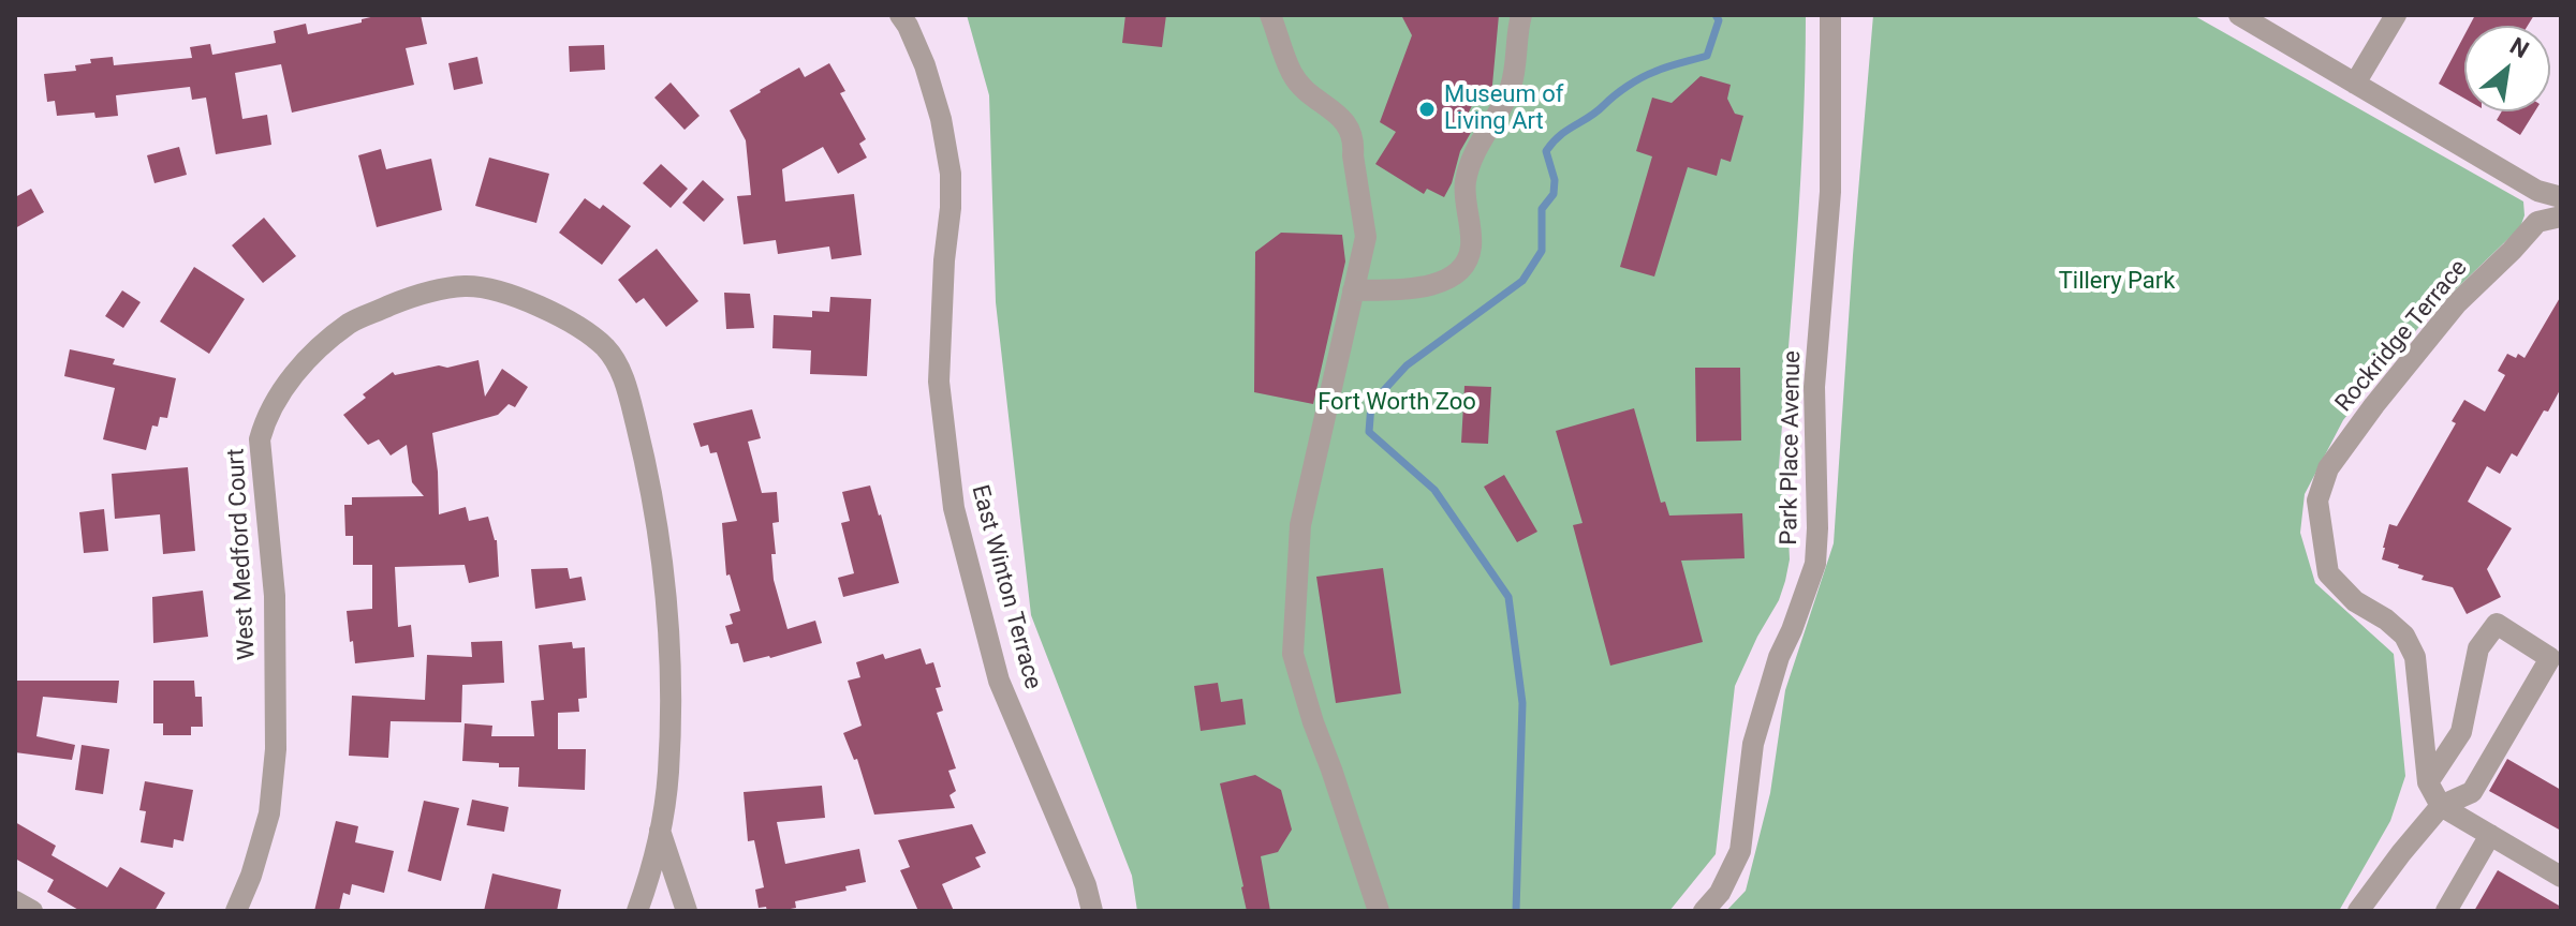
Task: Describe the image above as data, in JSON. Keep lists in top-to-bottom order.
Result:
{
  "streets": {
    "street": [
      "Rockridge Terrace",
      "Park Place Avenue",
      "West Medford Court",
      "East Winton Terrace"
    ]
  },
  "parks": ["Tillery Park", "Fort Worth Zoo"],
  "places": ["Museum of Living Art"],
  "north": "top right"
}
